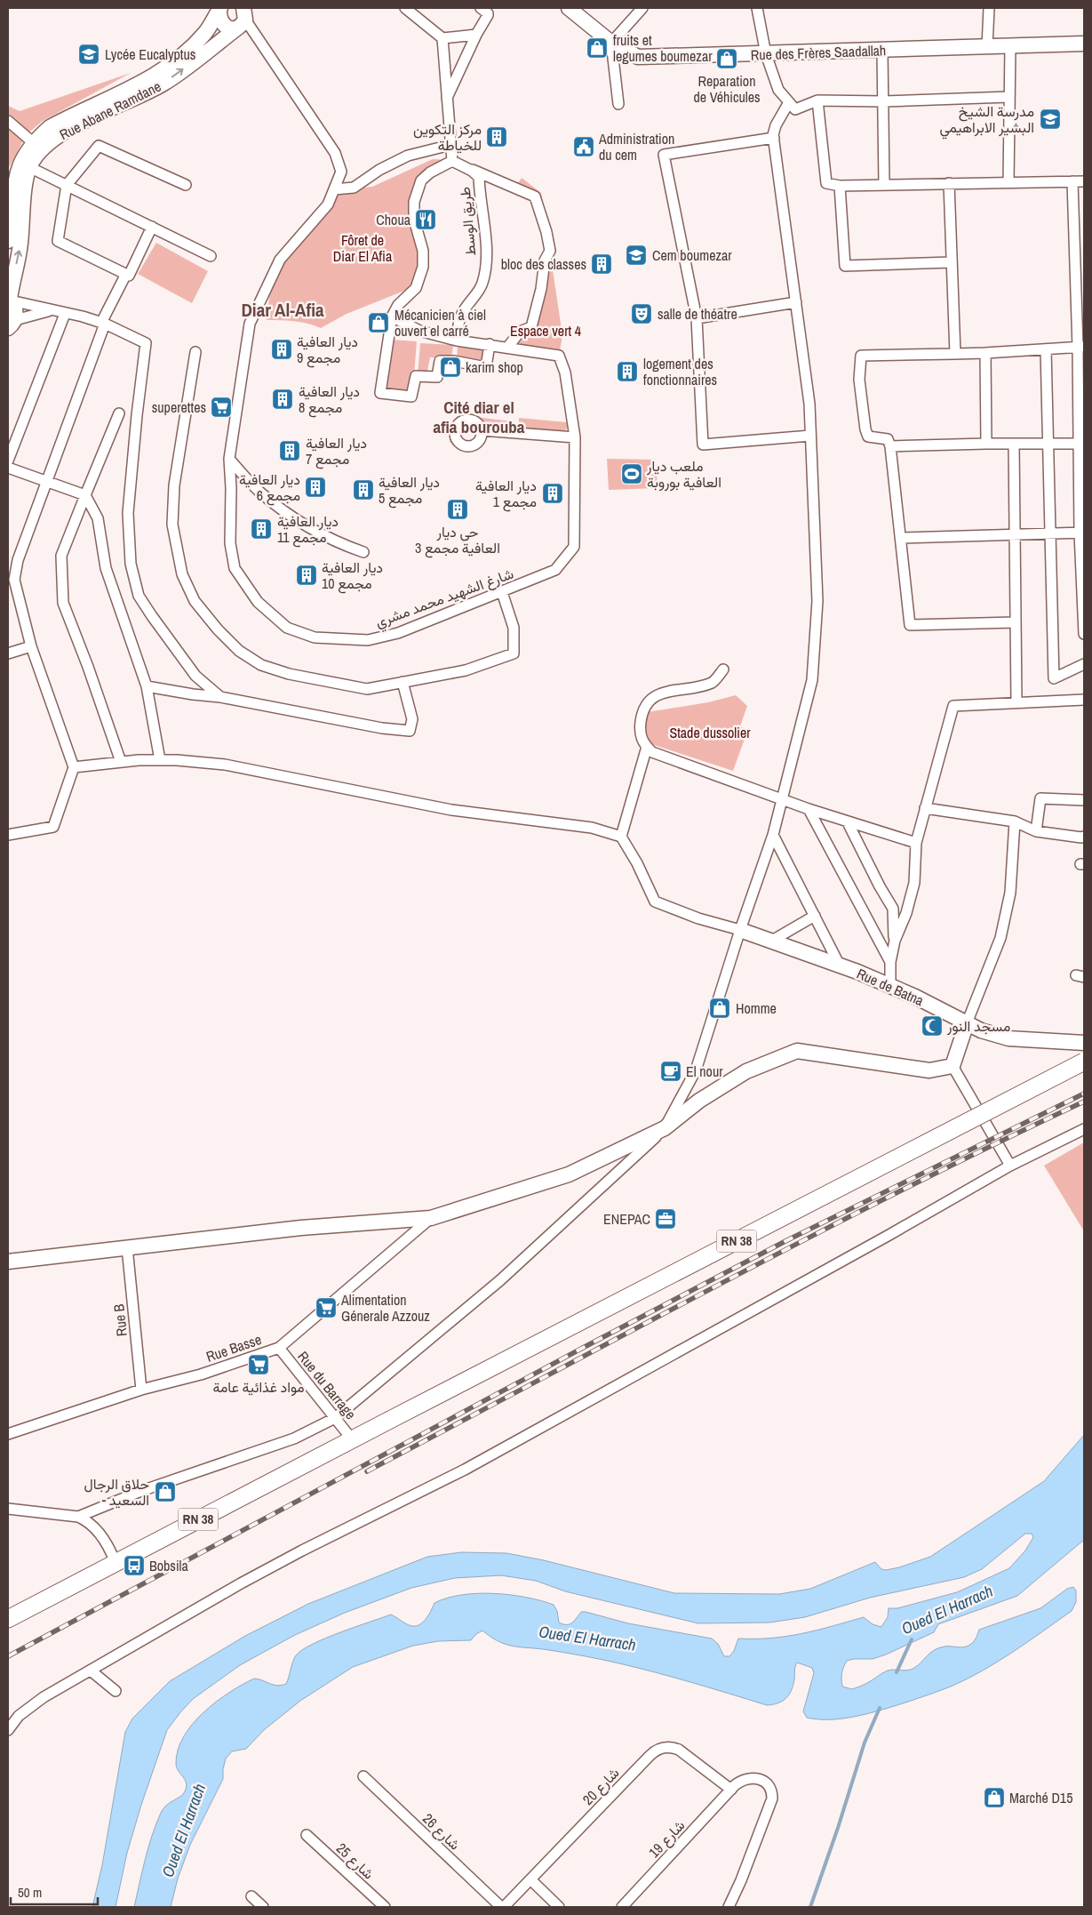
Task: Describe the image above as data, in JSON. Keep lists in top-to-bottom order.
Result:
{
  "streets": {
    "main road": ["RN 38"],
    "street": [
      "Rue des Frères Saadallah",
      "Rue Abane Ramdane",
      "طريق الوسط",
      "شارغ الشهيد محمد مشري",
      "Rue de Batna",
      "Rue B",
      "Rue Basse",
      "Rue du Barrage",
      "شارع 20",
      "شارع 26",
      "شارع 19",
      "شارع 25"
    ]
  },
  "crossings": [
    ["Rue Abane Ramdane", "شارغ الشهيد محمد مشري"],
    ["طريق الوسط", "شارغ الشهيد محمد مشري"],
    ["RN 38", "Rue du Barrage"],
    ["Rue B", "Rue Basse"],
    ["Rue Basse", "Rue du Barrage"],
    ["شارع 20", "شارع 26"],
    ["شارع 20", "شارع 19"]
  ],
  "districts": ["Diar Al-Afia", "Cité diar el afia bourouba"],
  "water": ["Oued El Harrach"],
  "parks": ["Fôret de Diar El Afia", "Espace vert 4", "Stade dussolier"],
  "places": {
    "shop": [
      "fruits et legumes boumezar",
      "Reparation de Véhicules",
      "Mécanicien à ciel ouvert el carré",
      "karim shop",
      "Homme",
      "حلاق الرجال - السعيد",
      "Marché D15"
    ],
    "school or university": ["Lycée Eucalyptus", "مدرسة الشيخ البشير الابراهيمي", "Cem boumezar"],
    "building": [
      "مركز التكوين للخياطة",
      "bloc des classes",
      "ديار العافية مجمع 9",
      "logement des fonctionnaires",
      "ديار العافية مجمع 8",
      "ديار العافية مجمع 7",
      "ديار العافية مجمع 6",
      "ديار العافية مجمع 5",
      "ديار العافية مجمع 1",
      "حي ديار العافية مجمع 3",
      "ديار العافية مجمع 11",
      "ديار العافية مجمع 10"
    ],
    "public building": ["Administration du cem"],
    "restaurant": ["Choua"],
    "theatre": ["salle de théatre"],
    "supermarket": ["superettes", "Alimentation Génerale Azzouz", "مواد غذائية عامة"],
    "sports": ["ملعب ديار العافية بوروبة"],
    "mosque": ["مسجد النور"],
    "cafe": ["El nour"],
    "office": ["ENEPAC"],
    "bus stop": ["Bobsila"]
  },
  "scale_bar": "50 m"
}
